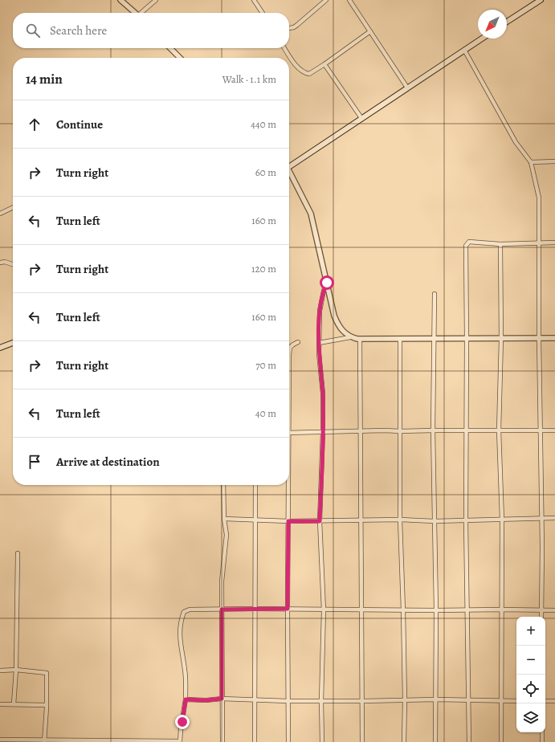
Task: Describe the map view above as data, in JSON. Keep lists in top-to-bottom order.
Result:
{
  "north": "bottom left",
  "page": {
    "search": "Search here",
    "heading": ["14 min", "Walk · 1.1 km"],
    "list": [
      ["Continue", "440 m"],
      ["Turn right", "60 m"],
      ["Turn left", "160 m"],
      ["Turn right", "120 m"],
      ["Turn left", "160 m"],
      ["Turn right", "70 m"],
      ["Turn left", "40 m"],
      "Arrive at destination"
    ],
    "map_buttons": ["+", "−"]
  }
}
